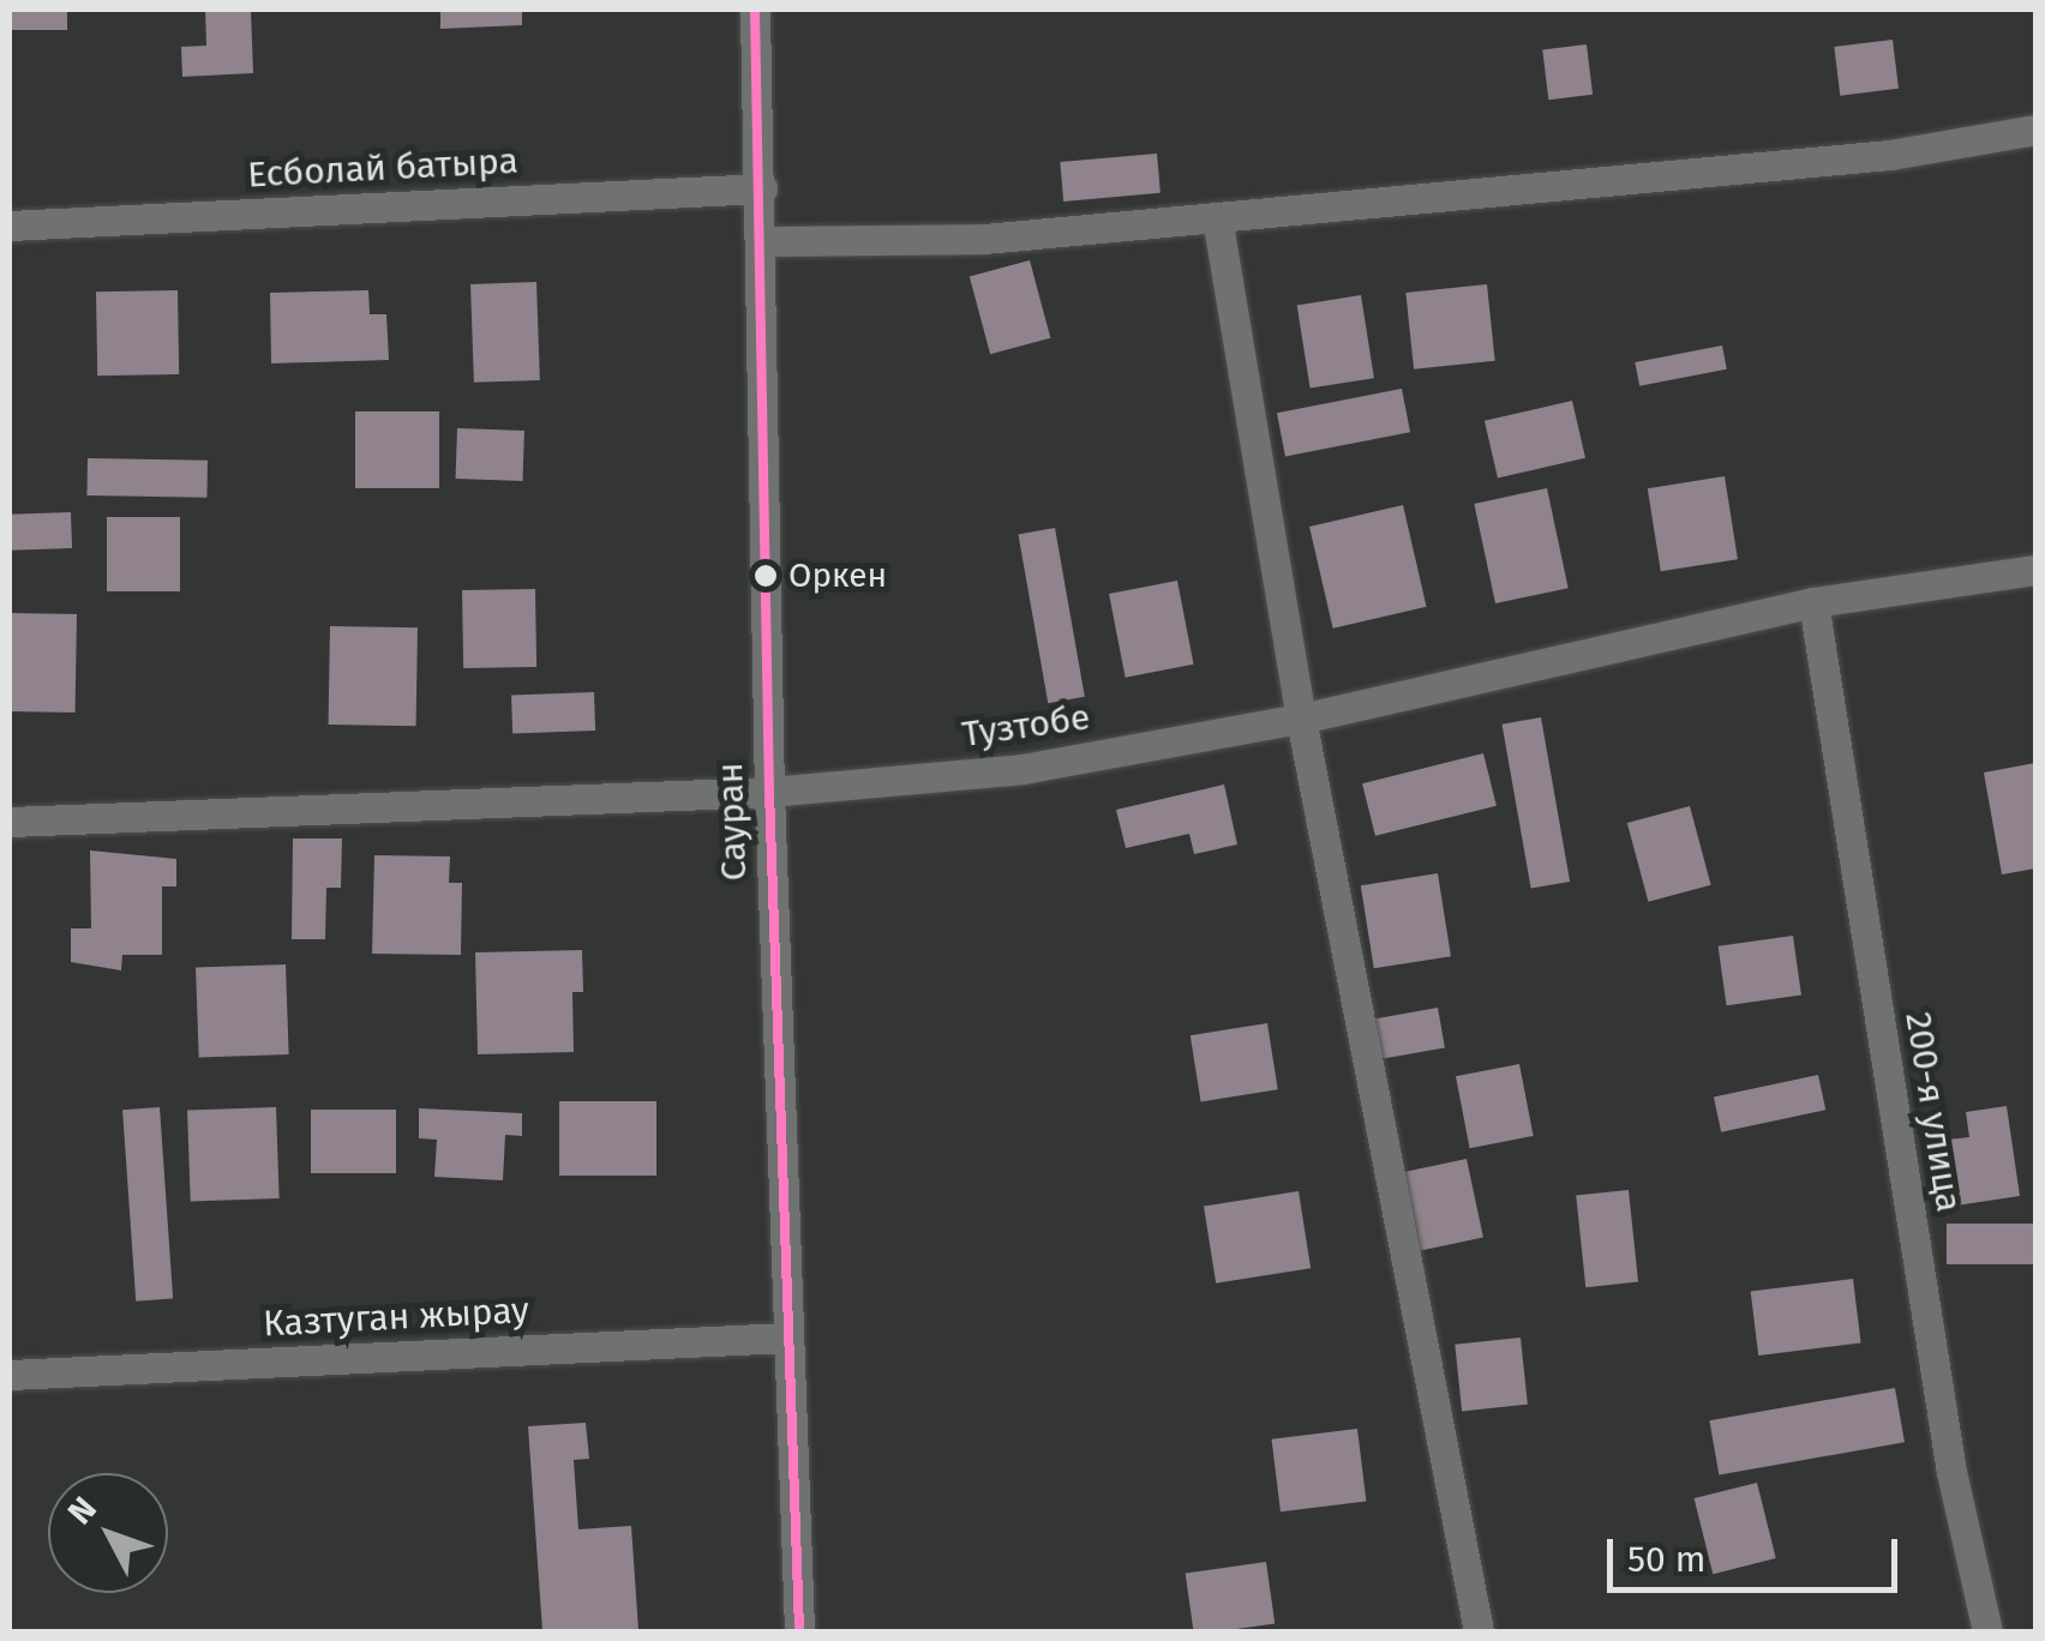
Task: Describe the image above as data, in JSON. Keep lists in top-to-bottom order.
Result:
{
  "streets": {
    "street": [
      "Есболай батыра",
      "Тузтобе",
      "Сауран",
      "200-я улица",
      "Казтуган жырау"
    ]
  },
  "crossings": [
    ["Есболай батыра", "Сауран"],
    ["Тузтобе", "Сауран"],
    ["Тузтобе", "200-я улица"],
    ["Сауран", "Казтуган жырау"]
  ],
  "places": ["Оркен"],
  "scale_bar": "50 m",
  "north": "top left"
}
